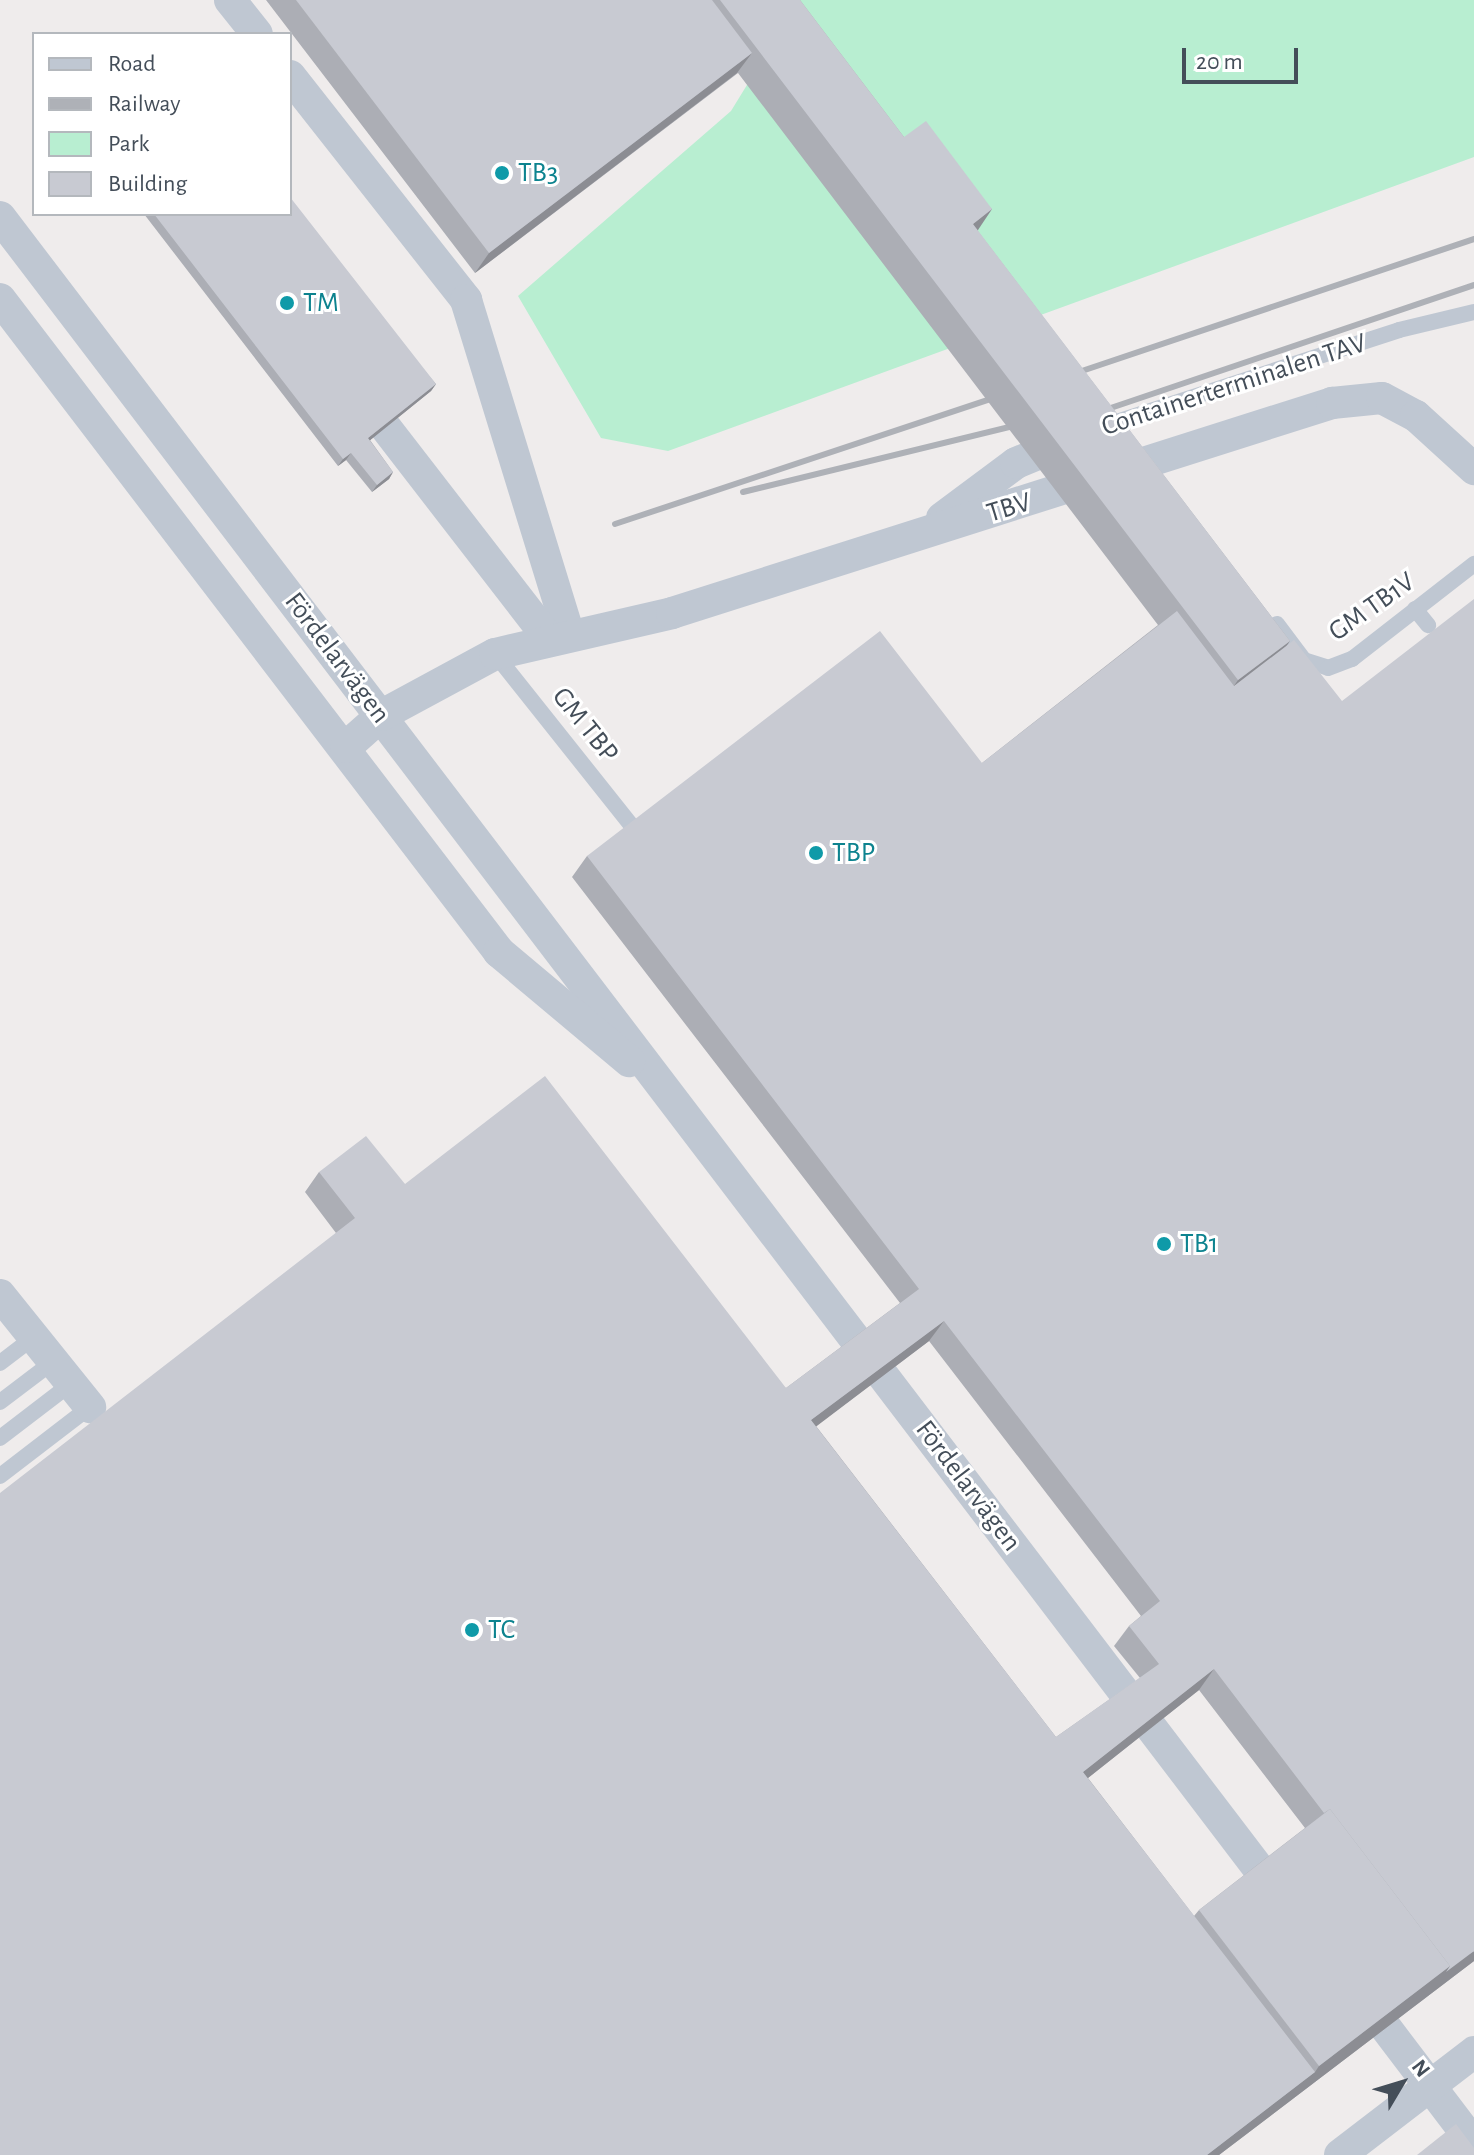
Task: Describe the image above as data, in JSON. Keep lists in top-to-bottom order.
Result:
{
  "streets": {
    "street": ["Containerterminalen TAV", "TBV", "Fördelarvägen"],
    "lane": ["GM TB1V", "GM TBP"]
  },
  "crossings": [
    ["Containerterminalen TAV", "TBV"],
    ["TBV", "Fördelarvägen"],
    ["TBV", "GM TBP"]
  ],
  "places": [
    "TB3",
    "TM",
    "TBP",
    "TB1",
    "TC"
  ],
  "legend": [
    "Road",
    "Railway",
    "Park",
    "Building"
  ],
  "scale_bar": "20 m",
  "north": "top right"
}
